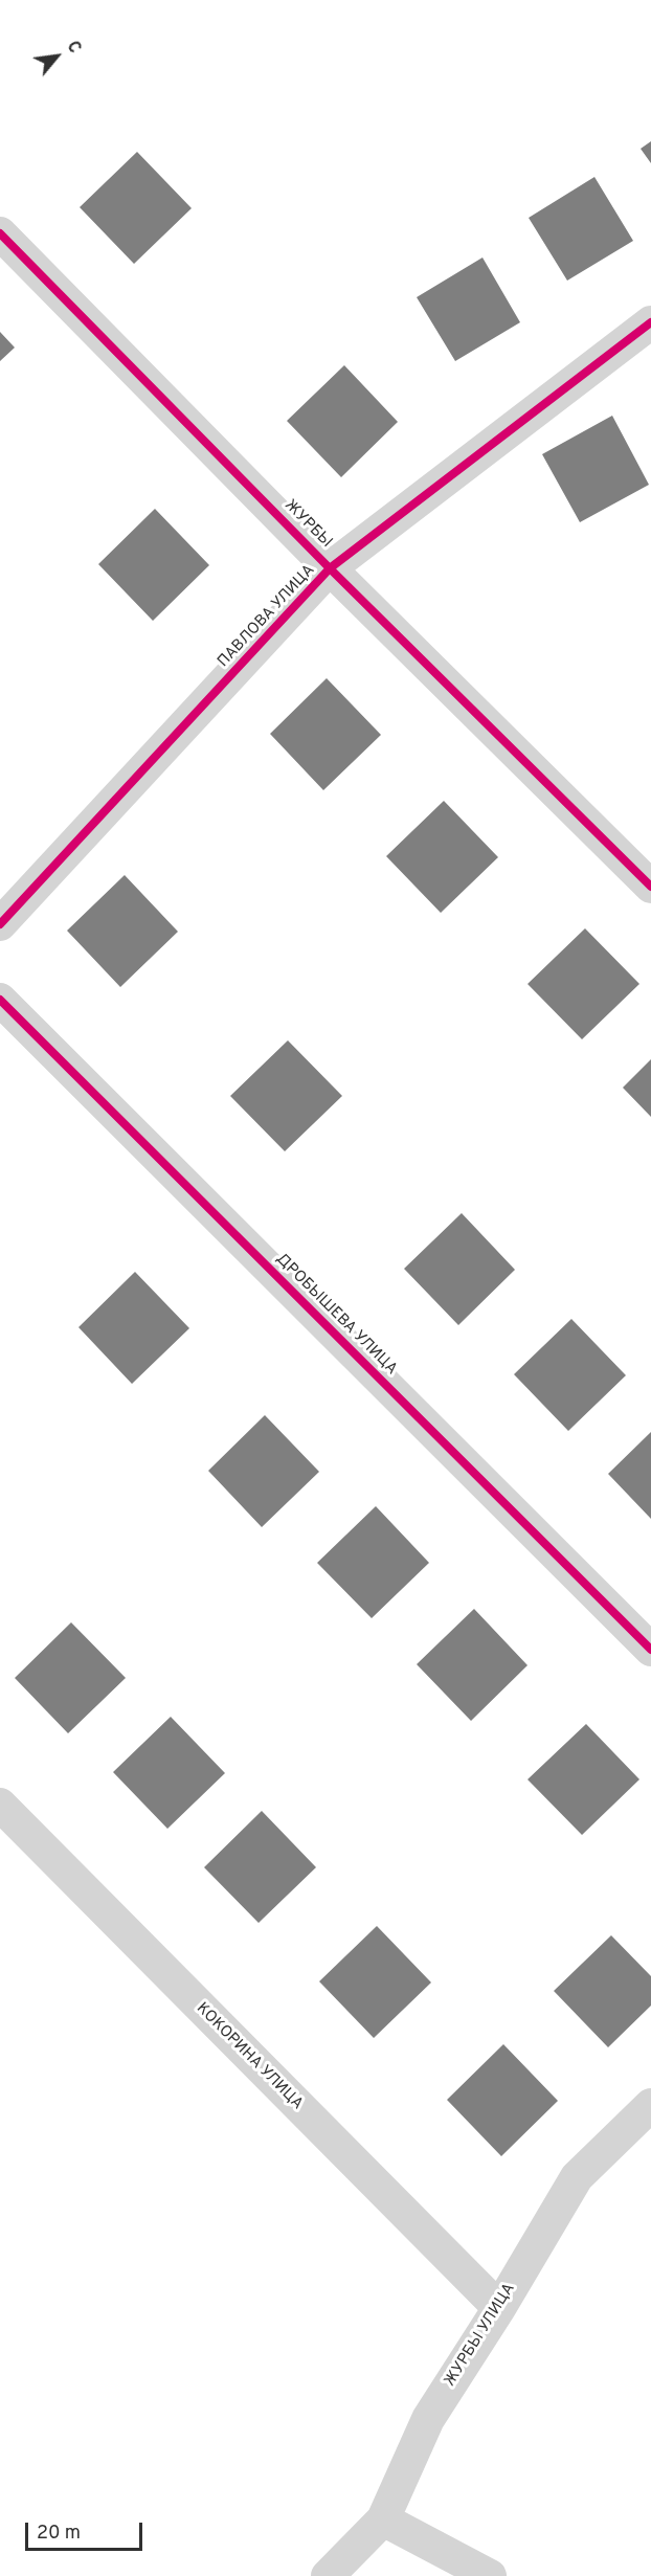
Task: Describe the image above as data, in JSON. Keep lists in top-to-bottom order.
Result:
{
  "streets": {
    "street": [
      "ЖУРБЫ",
      "ПАВЛОВА УЛИЦА",
      "ДРОБЫШЕВА УЛИЦА",
      "КОКОРИНА УЛИЦА",
      "ЖУРБЫ УЛИЦА"
    ]
  },
  "crossings": [
    ["ЖУРБЫ", "ПАВЛОВА УЛИЦА"],
    ["КОКОРИНА УЛИЦА", "ЖУРБЫ УЛИЦА"]
  ],
  "scale_bar": "20 m",
  "north": "top right"
}
